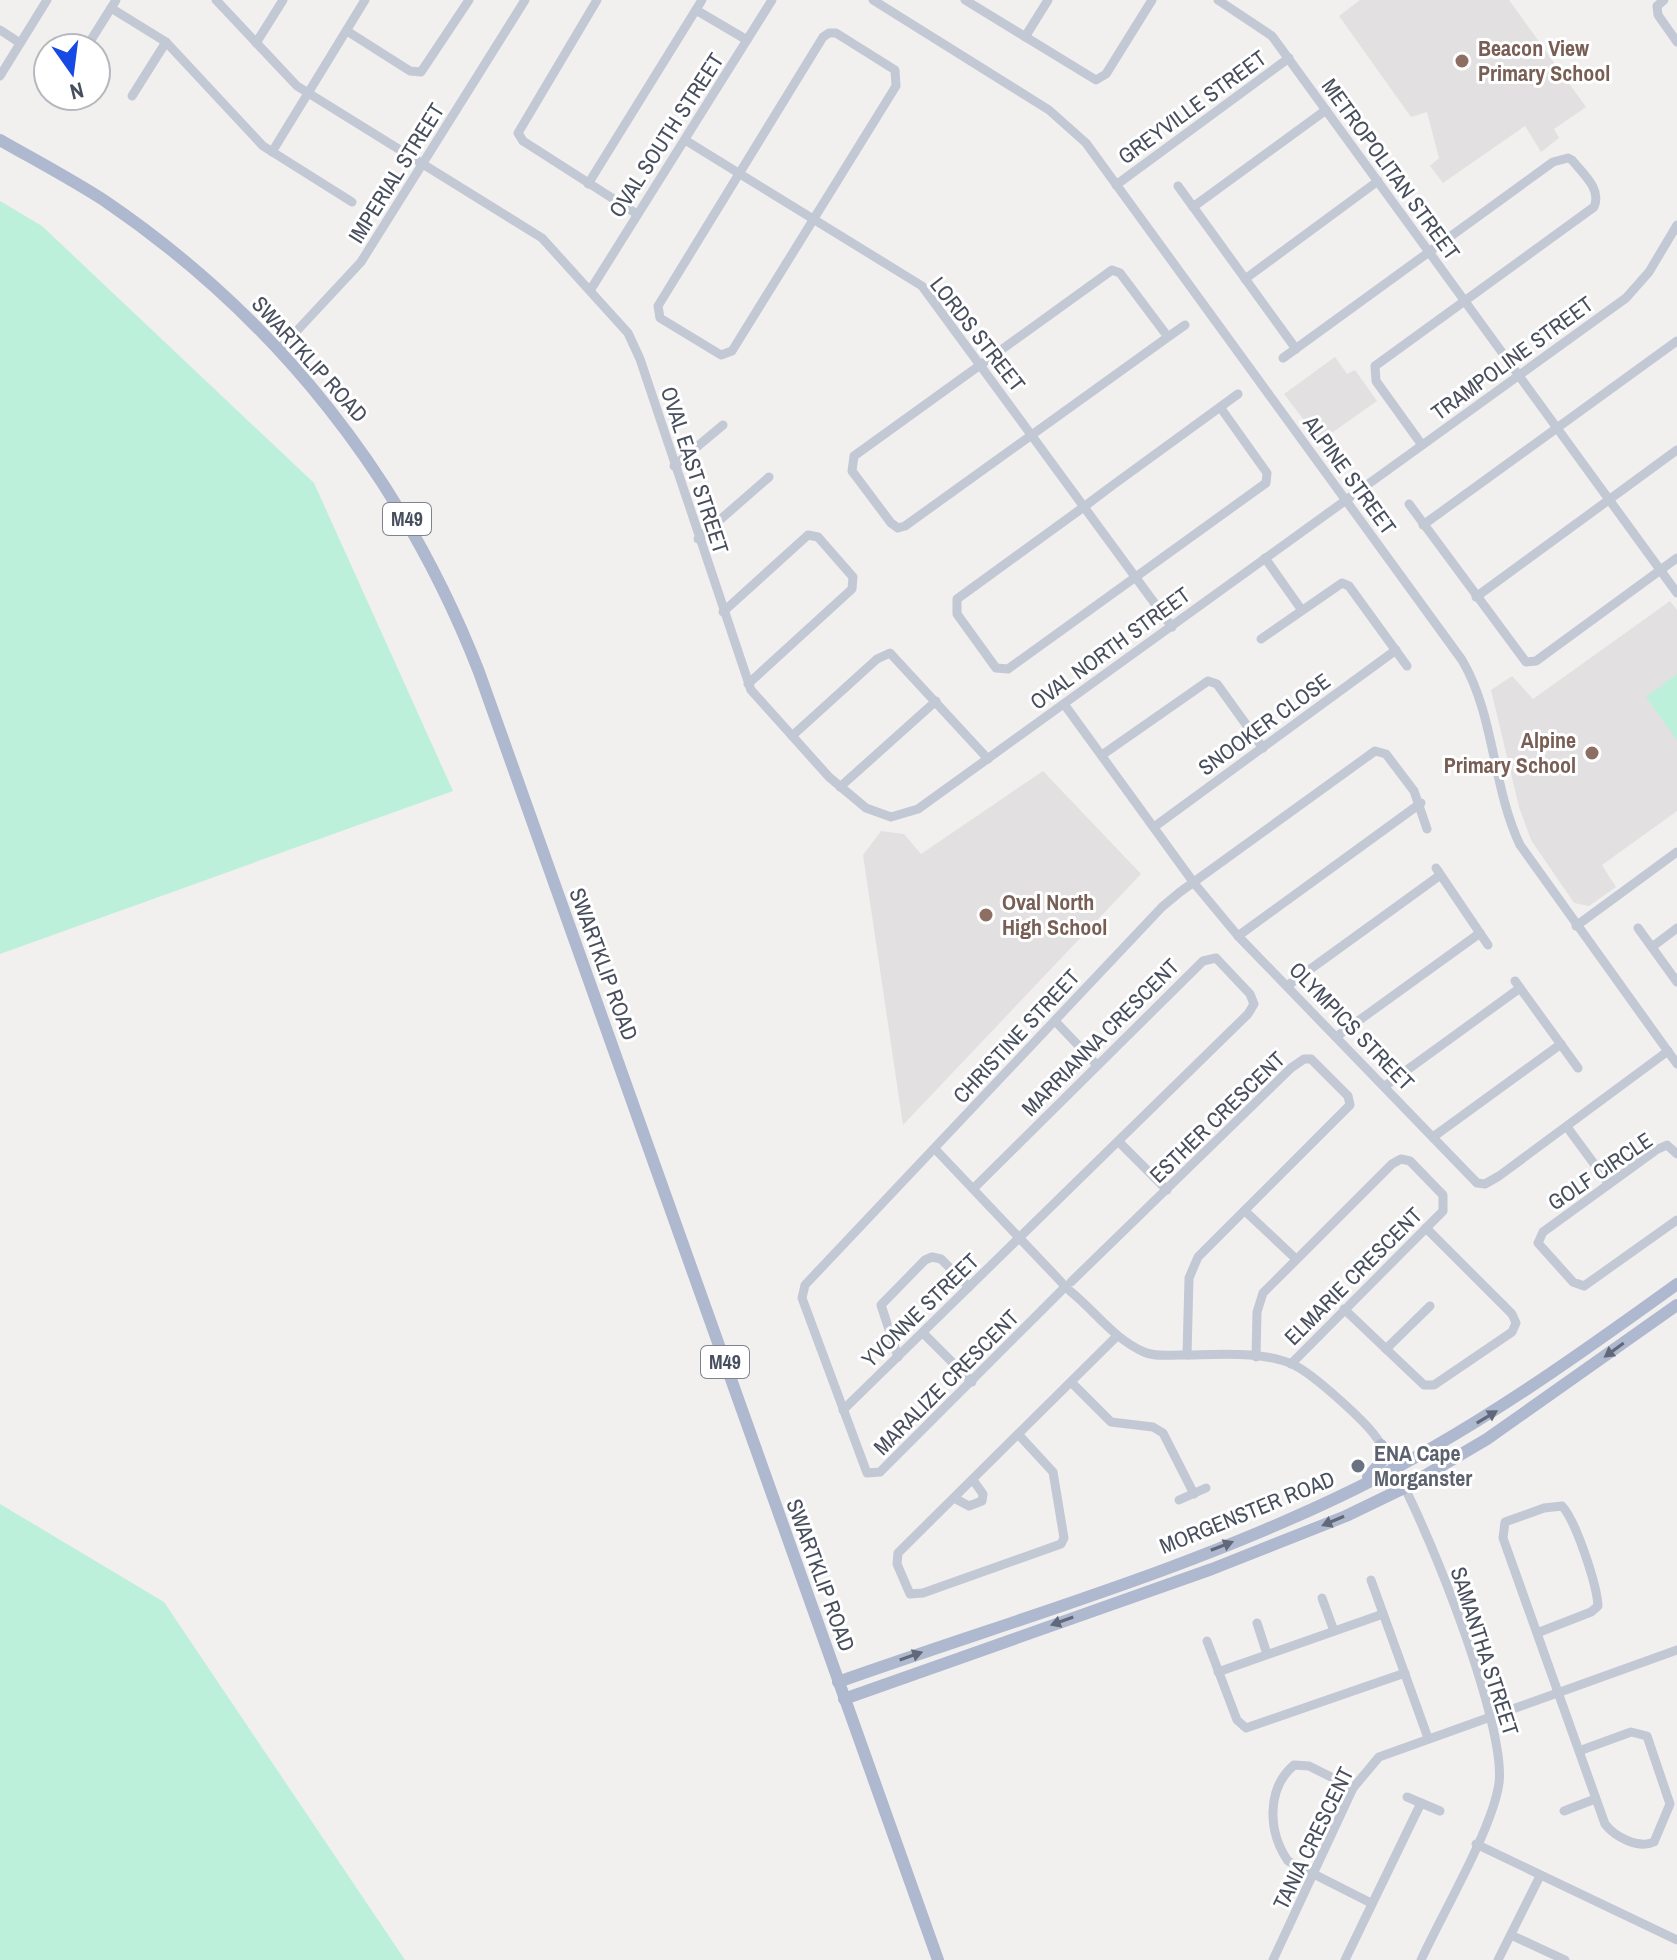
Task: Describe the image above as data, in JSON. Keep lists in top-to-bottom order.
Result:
{
  "streets": {
    "main road": ["SWARTKLIP ROAD", "M49", "MORGENSTER ROAD"],
    "street": [
      "GREYVILLE STREET",
      "OVAL SOUTH STREET",
      "METROPOLITAN STREET",
      "IMPERIAL STREET",
      "LORDS STREET",
      "TRAMPOLINE STREET",
      "OVAL EAST STREET",
      "ALPINE STREET",
      "OVAL NORTH STREET",
      "SNOOKER CLOSE",
      "OLYMPICS STREET",
      "CHRISTINE STREET",
      "MARRIANNA CRESCENT",
      "ESTHER CRESCENT",
      "GOLF CIRCLE",
      "ELMARIE CRESCENT",
      "YVONNE STREET",
      "MARALIZE CRESCENT",
      "SAMANTHA STREET",
      "TANIA CRESCENT"
    ]
  },
  "crossings": [
    ["GREYVILLE STREET", "METROPOLITAN STREET"],
    ["GREYVILLE STREET", "ALPINE STREET"],
    ["OVAL SOUTH STREET", "LORDS STREET"],
    ["OVAL SOUTH STREET", "OVAL EAST STREET"],
    ["METROPOLITAN STREET", "TRAMPOLINE STREET"],
    ["IMPERIAL STREET", "SWARTKLIP ROAD"],
    ["IMPERIAL STREET", "OVAL EAST STREET"],
    ["LORDS STREET", "OVAL NORTH STREET"],
    ["TRAMPOLINE STREET", "ALPINE STREET"],
    ["TRAMPOLINE STREET", "OVAL NORTH STREET"],
    ["SWARTKLIP ROAD", "MORGENSTER ROAD"],
    ["OVAL EAST STREET", "OVAL NORTH STREET"],
    ["ALPINE STREET", "OVAL NORTH STREET"],
    ["ALPINE STREET", "OLYMPICS STREET"],
    ["OVAL NORTH STREET", "OLYMPICS STREET"],
    ["SNOOKER CLOSE", "OLYMPICS STREET"],
    ["OLYMPICS STREET", "CHRISTINE STREET"],
    ["CHRISTINE STREET", "MARALIZE CRESCENT"],
    ["MARRIANNA CRESCENT", "YVONNE STREET"],
    ["ESTHER CRESCENT", "MARALIZE CRESCENT"],
    ["ELMARIE CRESCENT", "SAMANTHA STREET"],
    ["YVONNE STREET", "MARALIZE CRESCENT"],
    ["MORGENSTER ROAD", "SAMANTHA STREET"],
    ["SAMANTHA STREET", "TANIA CRESCENT"]
  ],
  "places": [
    "Beacon View Primary School",
    "Alpine Primary School",
    "Oval North High School",
    "ENA Cape Morganster"
  ],
  "north": "bottom"
}
